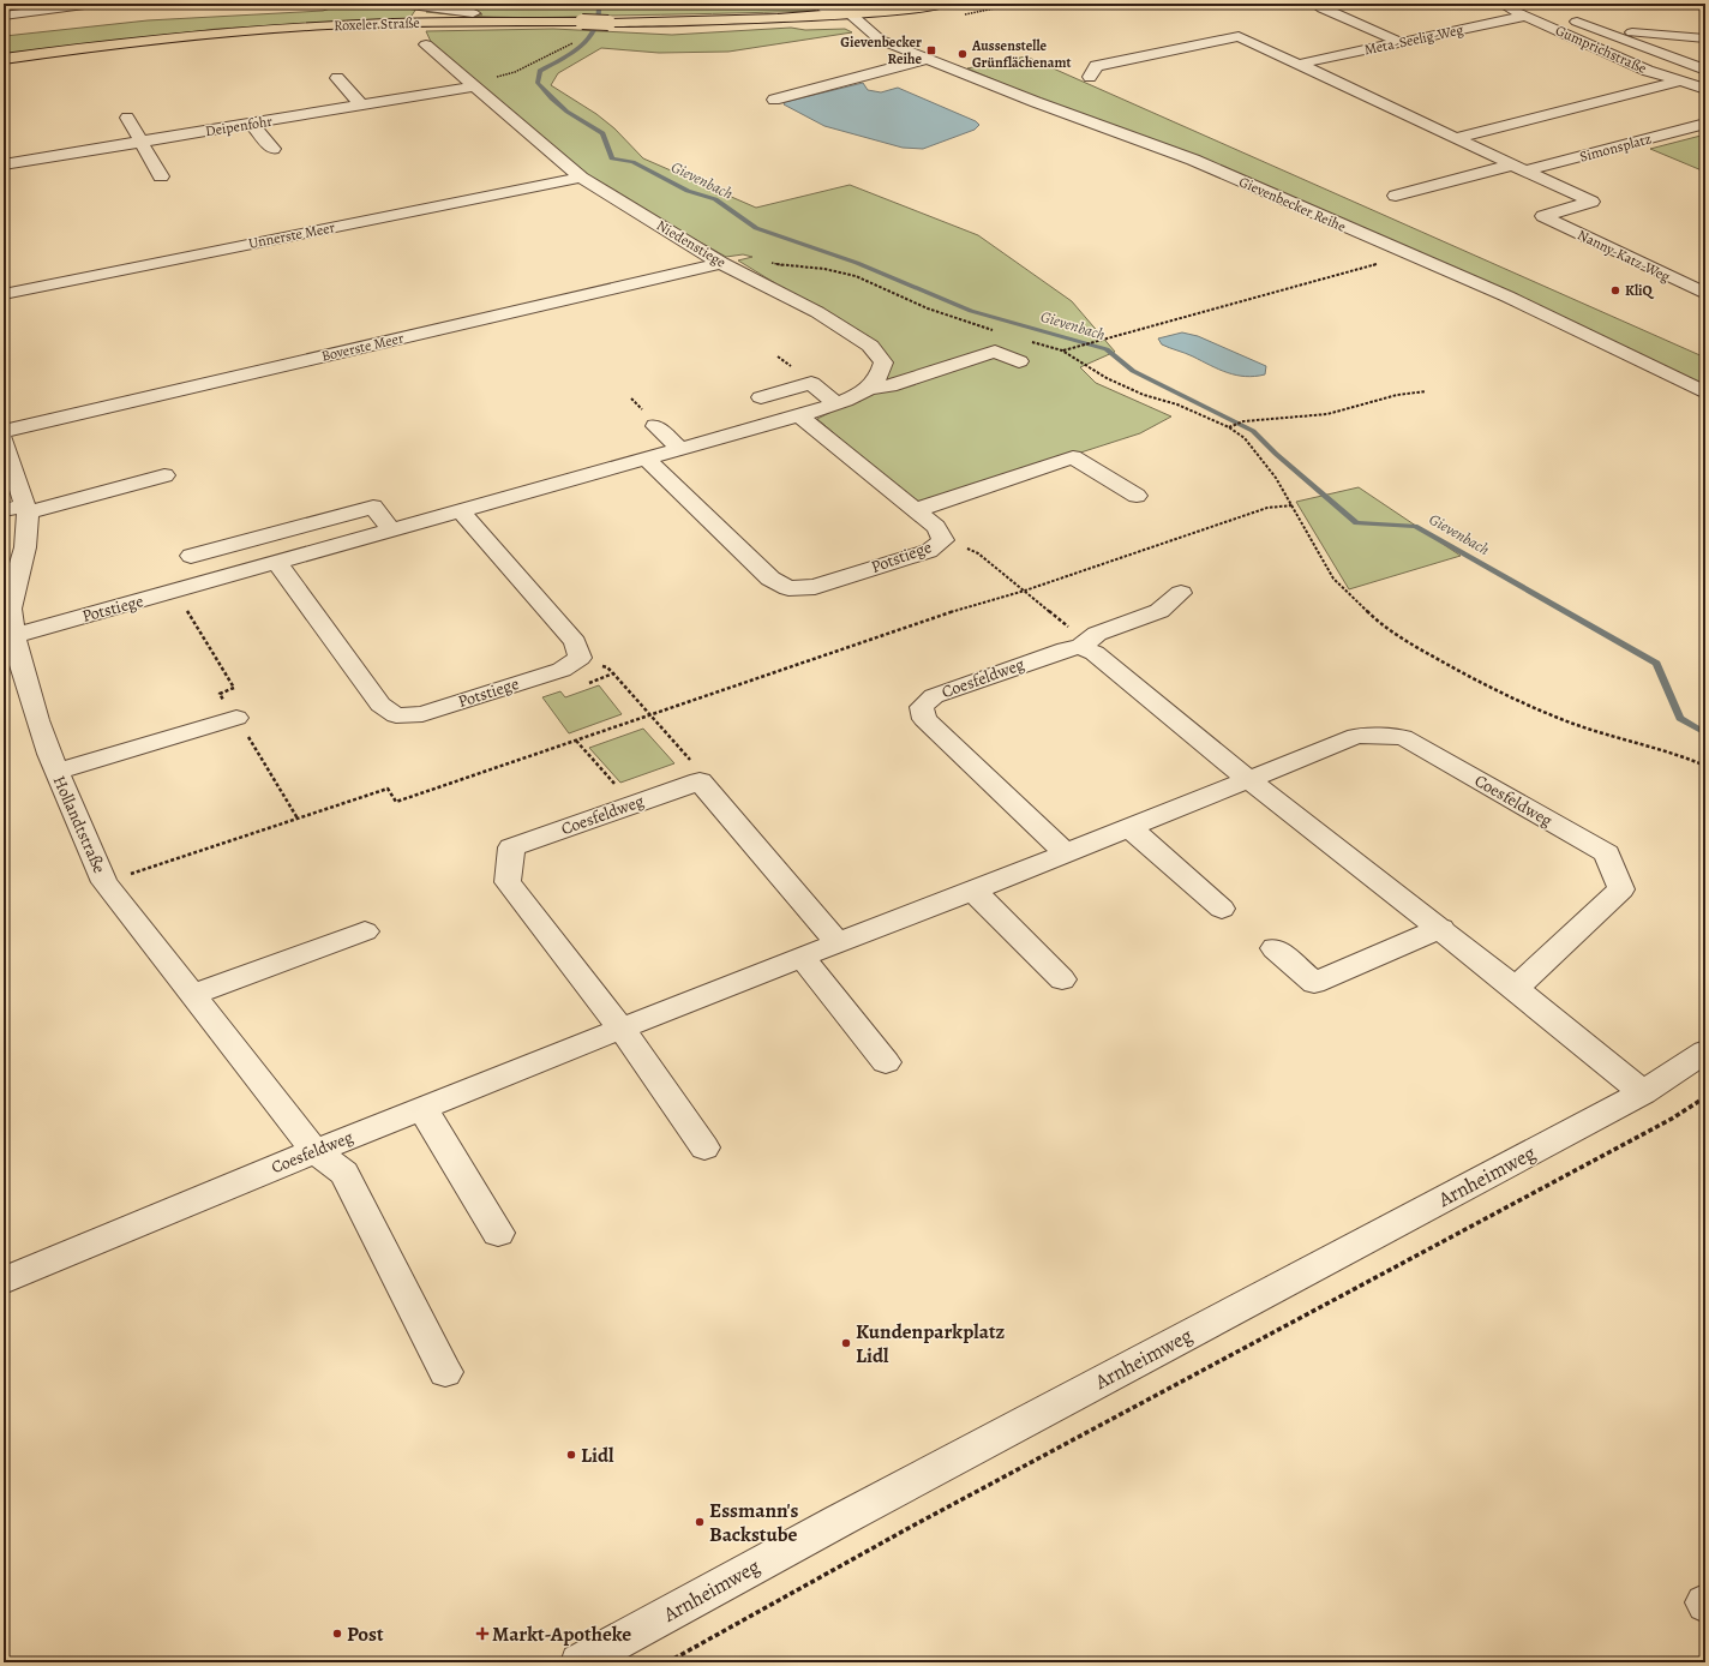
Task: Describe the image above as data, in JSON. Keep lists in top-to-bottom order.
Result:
{
  "streets": {
    "main road": ["Roxeler Straße"],
    "street": [
      "Meta-Seelig-Weg",
      "Gumprichstraße",
      "Deipenfohr",
      "Simonsplatz",
      "Gievenbecker Reihe",
      "Unnerste Meer",
      "Niedenstiege",
      "Nanny-Katz-Weg",
      "Boverste Meer",
      "Potstiege",
      "Coesfeldweg",
      "Hollandtstraße",
      "Arnheimweg"
    ]
  },
  "crossings": [
    ["Roxeler Straße", "Gievenbecker Reihe"],
    ["Meta-Seelig-Weg", "Gumprichstraße"],
    ["Deipenfohr", "Niedenstiege"],
    ["Simonsplatz", "Nanny-Katz-Weg"],
    ["Unnerste Meer", "Niedenstiege"],
    ["Niedenstiege", "Boverste Meer"],
    ["Potstiege", "Hollandtstraße"],
    ["Coesfeldweg", "Hollandtstraße"]
  ],
  "water": ["Gievenbach"],
  "places": {
    "transit": ["Gievenbecker Reihe"],
    "other": [
      "Aussenstelle Grünflächenamt",
      "KliQ",
      "Kundenparkplatz Lidl",
      "Lidl",
      "Essmann's Backstube",
      "Post"
    ],
    "health": ["Markt-Apotheke"]
  }
}
